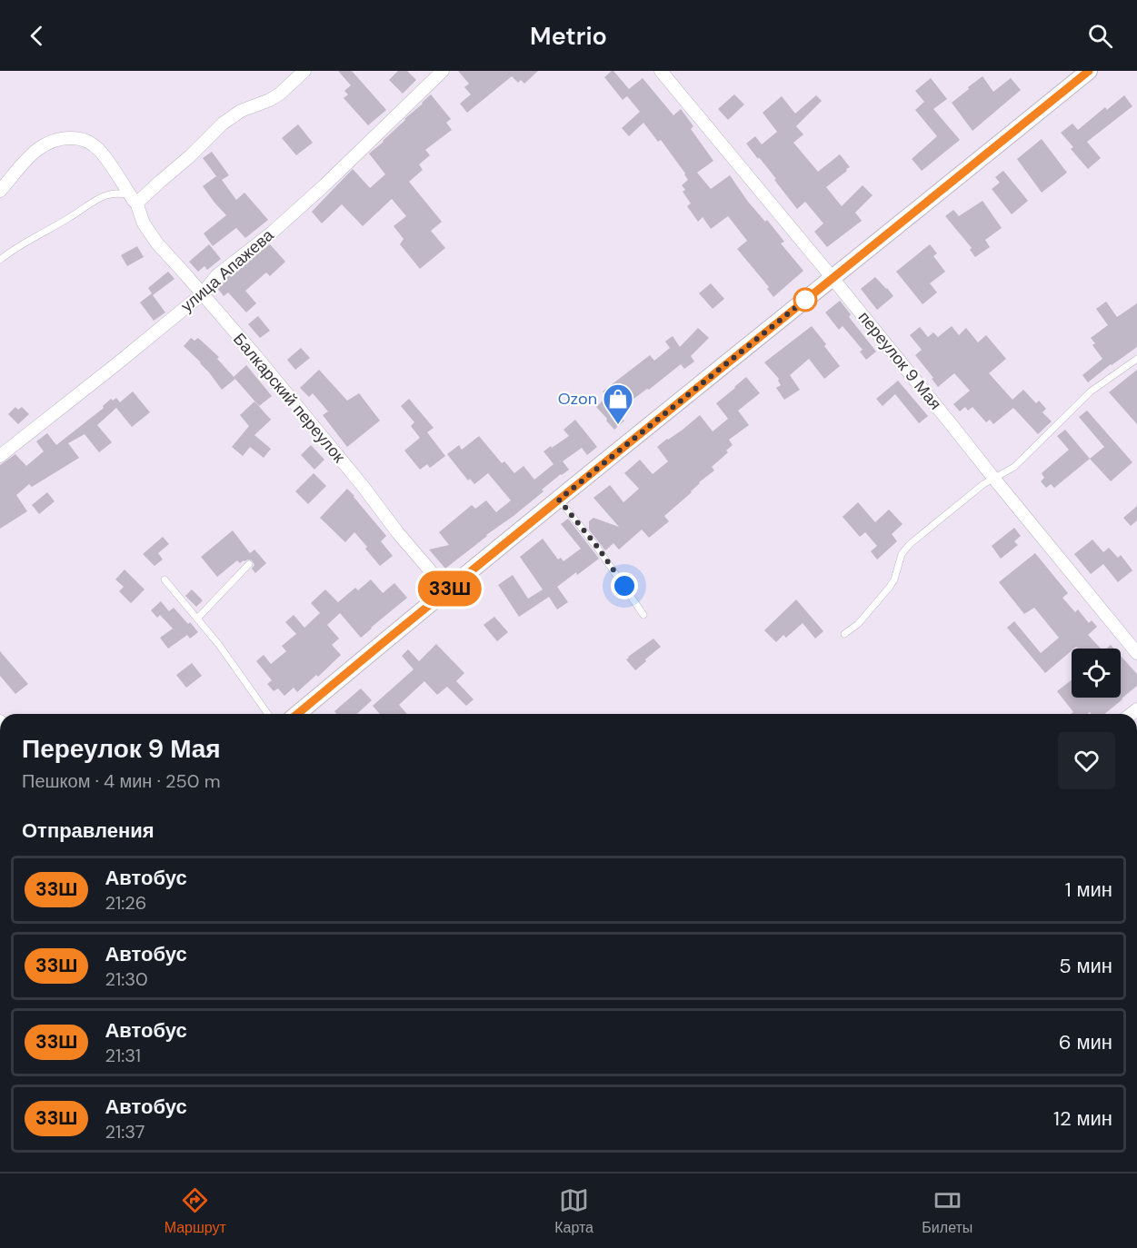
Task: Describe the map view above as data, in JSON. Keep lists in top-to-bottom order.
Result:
{
  "streets": {
    "street": ["улица Апажева", "переулок 9 Мая", "Балкарский переулок"]
  },
  "crossings": [
    ["улица Апажева", "Балкарский переулок"]
  ],
  "places": {
    "shop": ["Ozon"]
  },
  "lines": ["bus line 33Ш"],
  "page": {
    "header": "Metrio",
    "on_map": "33Ш",
    "heading": [
      ["Переулок 9 Мая", "Пешком · 4 мин · 250 m"],
      "Отправления"
    ],
    "list": [
      {
        "mark": "33Ш",
        "name": "Автобус",
        "note": "21:26",
        "value": "1 мин"
      },
      {
        "mark": "33Ш",
        "name": "Автобус",
        "note": "21:30",
        "value": "5 мин"
      },
      {
        "mark": "33Ш",
        "name": "Автобус",
        "note": "21:31",
        "value": "6 мин"
      },
      {
        "mark": "33Ш",
        "name": "Автобус",
        "note": "21:37",
        "value": "12 мин"
      }
    ],
    "tabs": ["Маршрут", "Карта", "Билеты"]
  }
}
